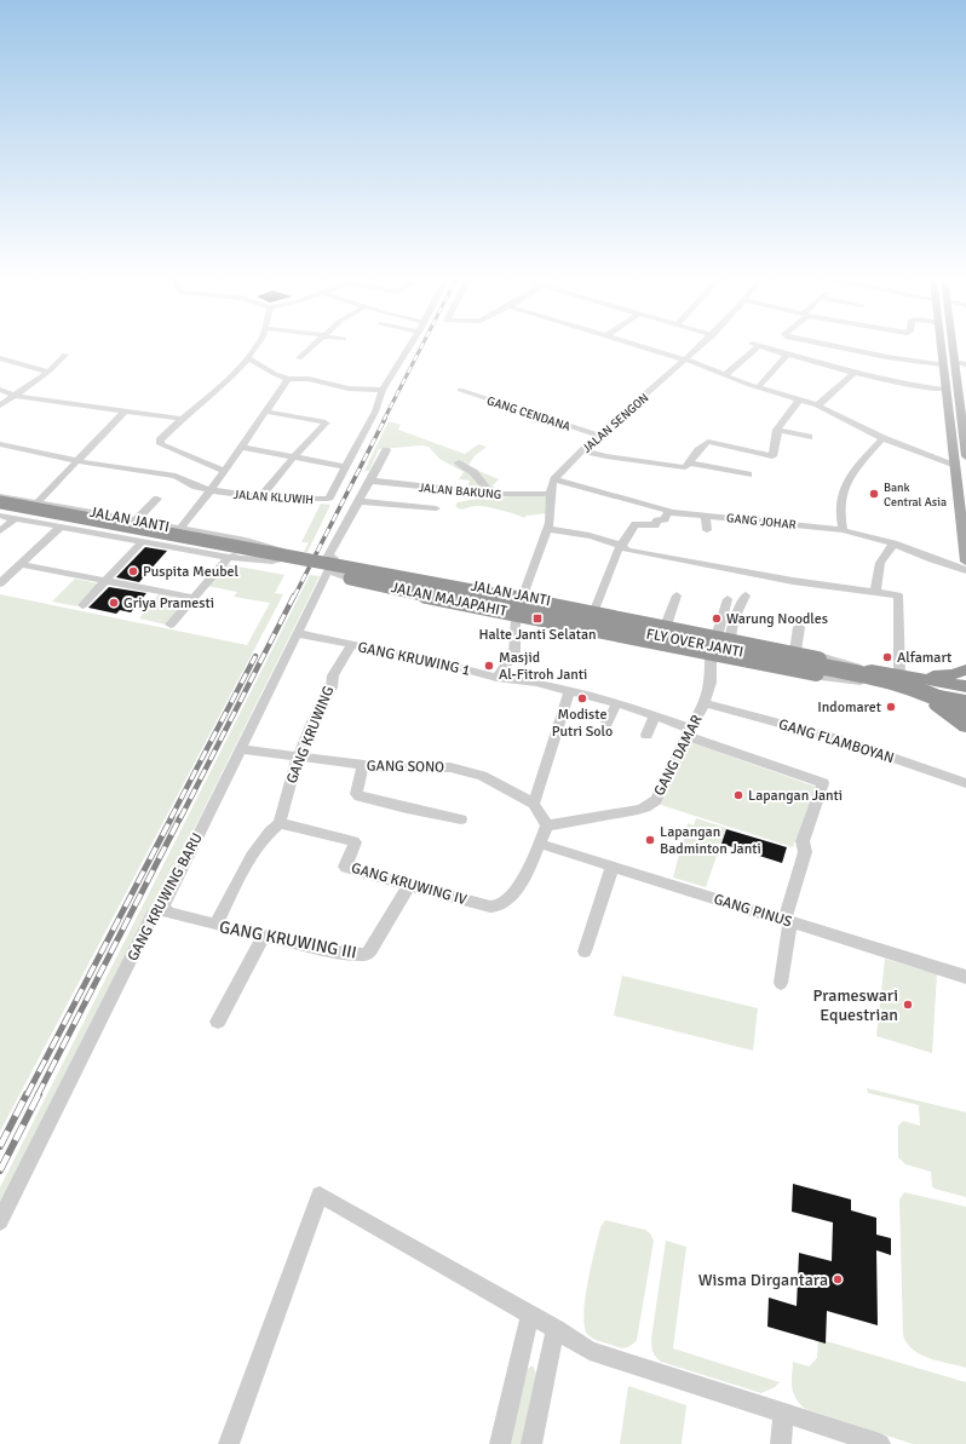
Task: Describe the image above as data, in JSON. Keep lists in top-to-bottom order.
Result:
{
  "streets": {
    "highway": ["JALAN MAJAPAHIT", "FLY OVER JANTI"],
    "street": [
      "GANG CENDANA",
      "JALAN SENGON",
      "JALAN BAKUNG",
      "JALAN KLUWIH",
      "JALAN JANTI",
      "GANG JOHAR",
      "GANG KRUWING 1",
      "GANG KRUWING",
      "GANG FLAMBOYAN",
      "GANG DAMAR",
      "GANG SONO",
      "GANG KRUWING IV",
      "GANG KRUWING BARU",
      "GANG PINUS",
      "GANG KRUWING III"
    ]
  },
  "crossings": [
    ["GANG CENDANA", "JALAN SENGON"],
    ["JALAN SENGON", "JALAN BAKUNG"],
    ["JALAN SENGON", "JALAN JANTI"],
    ["JALAN SENGON", "GANG JOHAR"],
    ["JALAN JANTI", "JALAN MAJAPAHIT"],
    ["JALAN JANTI", "GANG DAMAR"],
    ["JALAN JANTI", "GANG KRUWING BARU"],
    ["JALAN MAJAPAHIT", "FLY OVER JANTI"],
    ["JALAN MAJAPAHIT", "GANG KRUWING BARU"],
    ["GANG KRUWING 1", "GANG KRUWING"],
    ["GANG KRUWING 1", "GANG DAMAR"],
    ["GANG KRUWING 1", "GANG KRUWING BARU"],
    ["GANG KRUWING 1", "GANG PINUS"],
    ["GANG KRUWING", "GANG SONO"],
    ["GANG KRUWING", "GANG KRUWING IV"],
    ["GANG FLAMBOYAN", "GANG DAMAR"],
    ["GANG SONO", "GANG KRUWING BARU"],
    ["GANG KRUWING IV", "GANG PINUS"],
    ["GANG KRUWING IV", "GANG KRUWING III"],
    ["GANG KRUWING BARU", "GANG KRUWING III"]
  ],
  "places": {
    "other": [
      "Bank Central Asia",
      "Puspita Meubel",
      "Griya Pramesti",
      "Warung Noodles",
      "Alfamart",
      "Masjid Al-Fitroh Janti",
      "Modiste Putri Solo",
      "Indomaret",
      "Lapangan Janti",
      "Lapangan Badminton Janti",
      "Prameswari Equestrian",
      "Wisma Dirgantara"
    ],
    "transit": ["Halte Janti Selatan"]
  }
}
